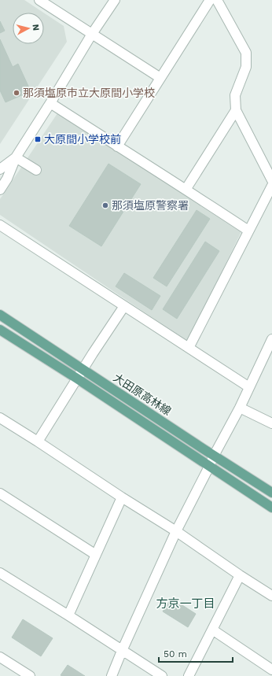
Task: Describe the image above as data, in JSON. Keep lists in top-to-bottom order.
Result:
{
  "streets": {
    "main road": ["大田原高林線"]
  },
  "districts": ["方京一丁目"],
  "places": {
    "other": ["那須塩原市立大原間小学校", "那須塩原警察署"],
    "transit": ["大原間小学校前"]
  },
  "scale_bar": "50 m",
  "north": "right"
}
